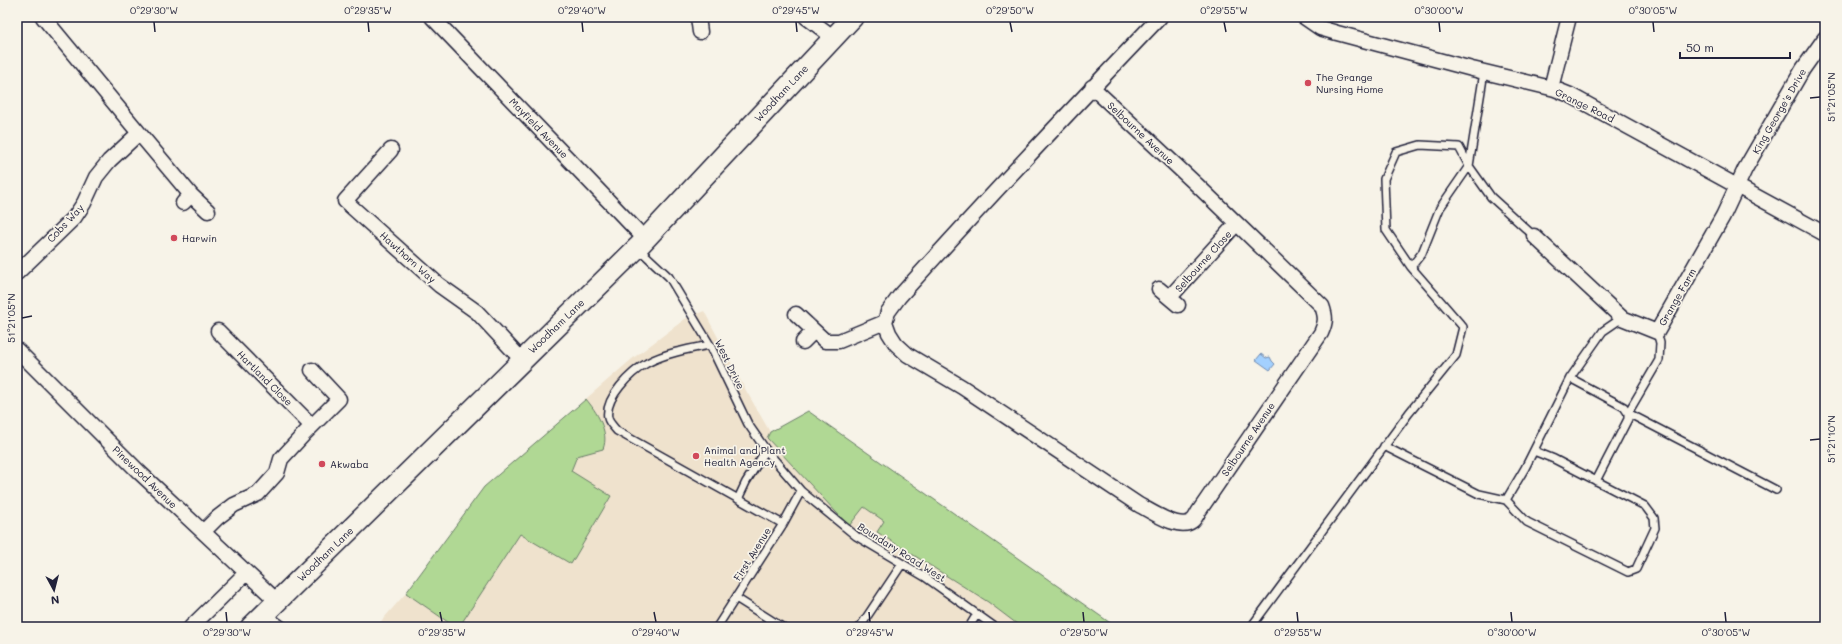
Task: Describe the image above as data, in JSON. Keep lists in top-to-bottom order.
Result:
{
  "streets": {
    "main road": ["Woodham Lane"],
    "street": [
      "Grange Road",
      "King George's Drive",
      "Mayfield Avenue",
      "Selbourne Avenue",
      "Cobs Way",
      "Hawthorn Way",
      "Selbourne Close",
      "Grange Farm",
      "Hartland Close",
      "Pinewood Avenue"
    ],
    "lane": ["West Drive", "Boundary Road West", "First Avenue"]
  },
  "crossings": [
    ["Woodham Lane", "Mayfield Avenue"],
    ["Woodham Lane", "Hawthorn Way"],
    ["Woodham Lane", "West Drive"],
    ["Woodham Lane", "Pinewood Avenue"],
    ["Grange Road", "King George's Drive"],
    ["Grange Road", "Grange Farm"],
    ["King George's Drive", "Grange Farm"],
    ["Mayfield Avenue", "West Drive"],
    ["Selbourne Avenue", "Selbourne Close"],
    ["West Drive", "Boundary Road West"],
    ["West Drive", "First Avenue"],
    ["Boundary Road West", "First Avenue"]
  ],
  "places": [
    "The Grange Nursing Home",
    "Harwin",
    "Animal and Plant Health Agency",
    "Akwaba"
  ],
  "scale_bar": "50 m",
  "north": "bottom",
  "coordinates": [
    "0°29'30\"W",
    "0°29'35\"W",
    "0°29'40\"W",
    "0°29'45\"W",
    "0°29'50\"W",
    "0°29'55\"W",
    "0°30'00\"W",
    "0°30'05\"W",
    "51°21'05\"N",
    "51°21'10\"N"
  ]
}
